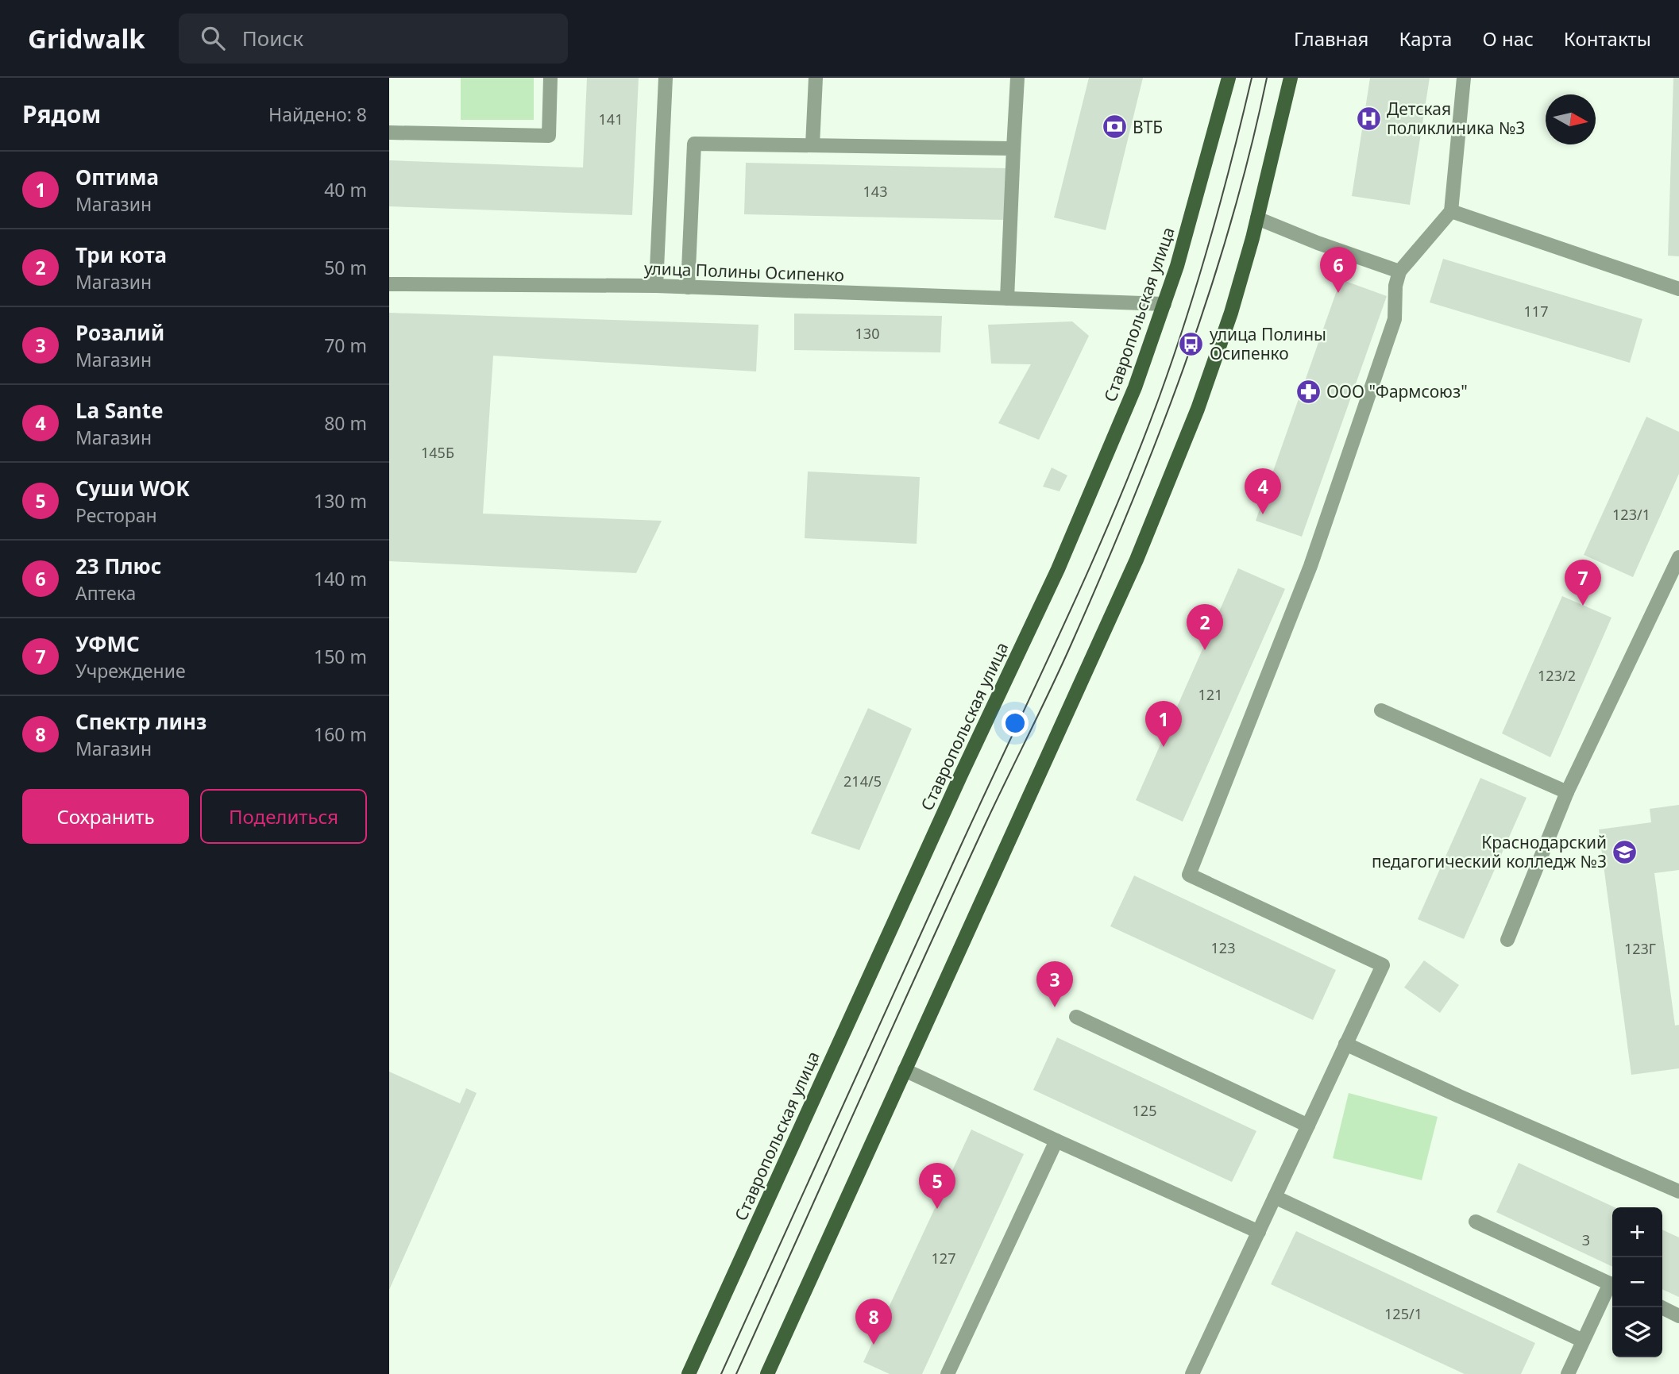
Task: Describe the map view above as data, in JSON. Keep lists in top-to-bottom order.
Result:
{
  "streets": {
    "main road": ["Ставропольская улица"],
    "street": ["улица Полины Осипенко"]
  },
  "crossings": [
    ["улица Полины Осипенко", "Ставропольская улица"]
  ],
  "places": {
    "hospital": ["Детская поликлиника №3"],
    "bank": ["ВТБ"],
    "bus stop": ["улица Полины Осипенко"],
    "pharmacy": ["ООО \"Фармсоюз\""],
    "school or university": ["Краснодарский педагогический колледж №3"]
  },
  "house_numbers": [
    "141",
    "143",
    "117",
    "130",
    "145Б",
    "123/1",
    "123/2",
    "121",
    "214/5",
    "123",
    "123Г",
    "125",
    "3",
    "127",
    "125/1"
  ],
  "north": "right",
  "page": {
    "header": "Gridwalk",
    "search": "Поиск",
    "nav": [
      "Главная",
      "Карта",
      "О нас",
      "Контакты"
    ],
    "heading": ["Рядом", "Найдено: 8"],
    "list": [
      {
        "mark": "1",
        "name": "Оптима",
        "note": "Магазин",
        "value": "40 m"
      },
      {
        "mark": "2",
        "name": "Три кота",
        "note": "Магазин",
        "value": "50 m"
      },
      {
        "mark": "3",
        "name": "Розалий",
        "note": "Магазин",
        "value": "70 m"
      },
      {
        "mark": "4",
        "name": "La Sante",
        "note": "Магазин",
        "value": "80 m"
      },
      {
        "mark": "5",
        "name": "Суши WOK",
        "note": "Ресторан",
        "value": "130 m"
      },
      {
        "mark": "6",
        "name": "23 Плюс",
        "note": "Аптека",
        "value": "140 m"
      },
      {
        "mark": "7",
        "name": "УФМС",
        "note": "Учреждение",
        "value": "150 m"
      },
      {
        "mark": "8",
        "name": "Спектр линз",
        "note": "Магазин",
        "value": "160 m"
      }
    ],
    "pins": [
      "6",
      "4",
      "7",
      "2",
      "1",
      "3",
      "5",
      "8"
    ],
    "buttons": ["Сохранить", "Поделиться"],
    "map_buttons": ["+", "−"]
  }
}
